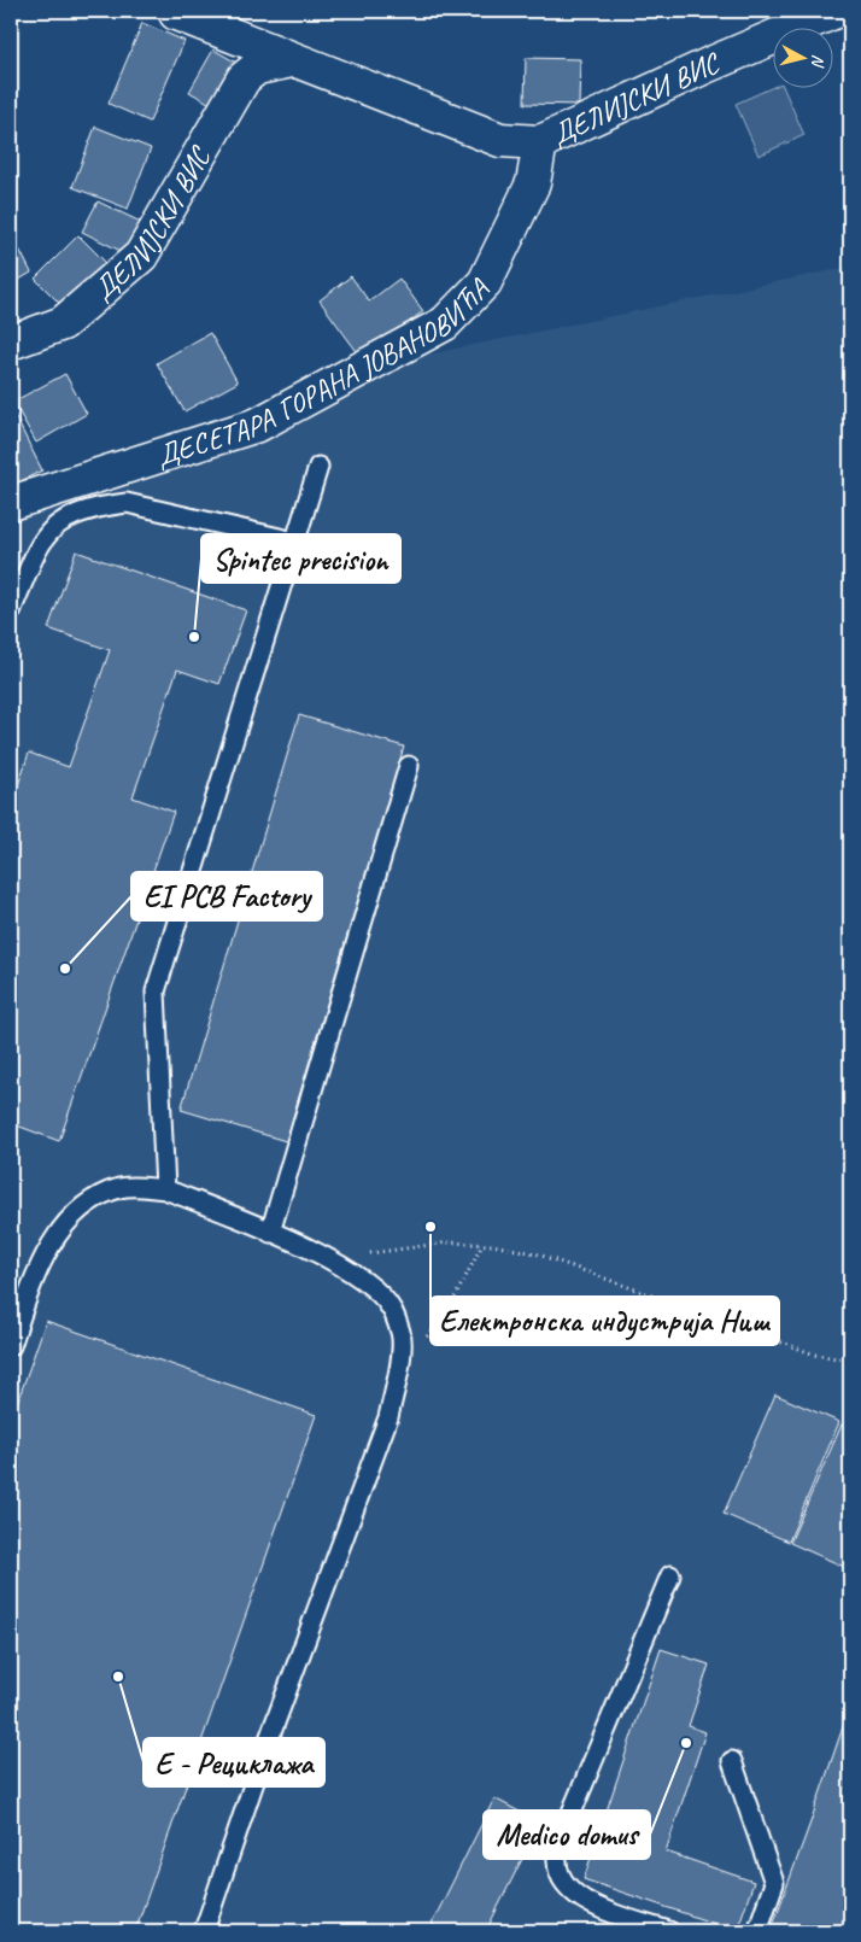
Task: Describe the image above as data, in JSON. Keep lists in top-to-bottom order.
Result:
{
  "streets": {
    "street": ["ДЕЛИЈСКИ ВИС", "ДЕСЕТАРА ГОРАНА ЈОВАНОВИЋА"]
  },
  "crossings": [
    ["ДЕЛИЈСКИ ВИС", "ДЕСЕТАРА ГОРАНА ЈОВАНОВИЋА"]
  ],
  "places": [
    "Spintec precision",
    "EI PCB Factory",
    "Електронска индустрија Ниш",
    "Е - Рециклажа",
    "Medico domus"
  ],
  "north": "right"
}
